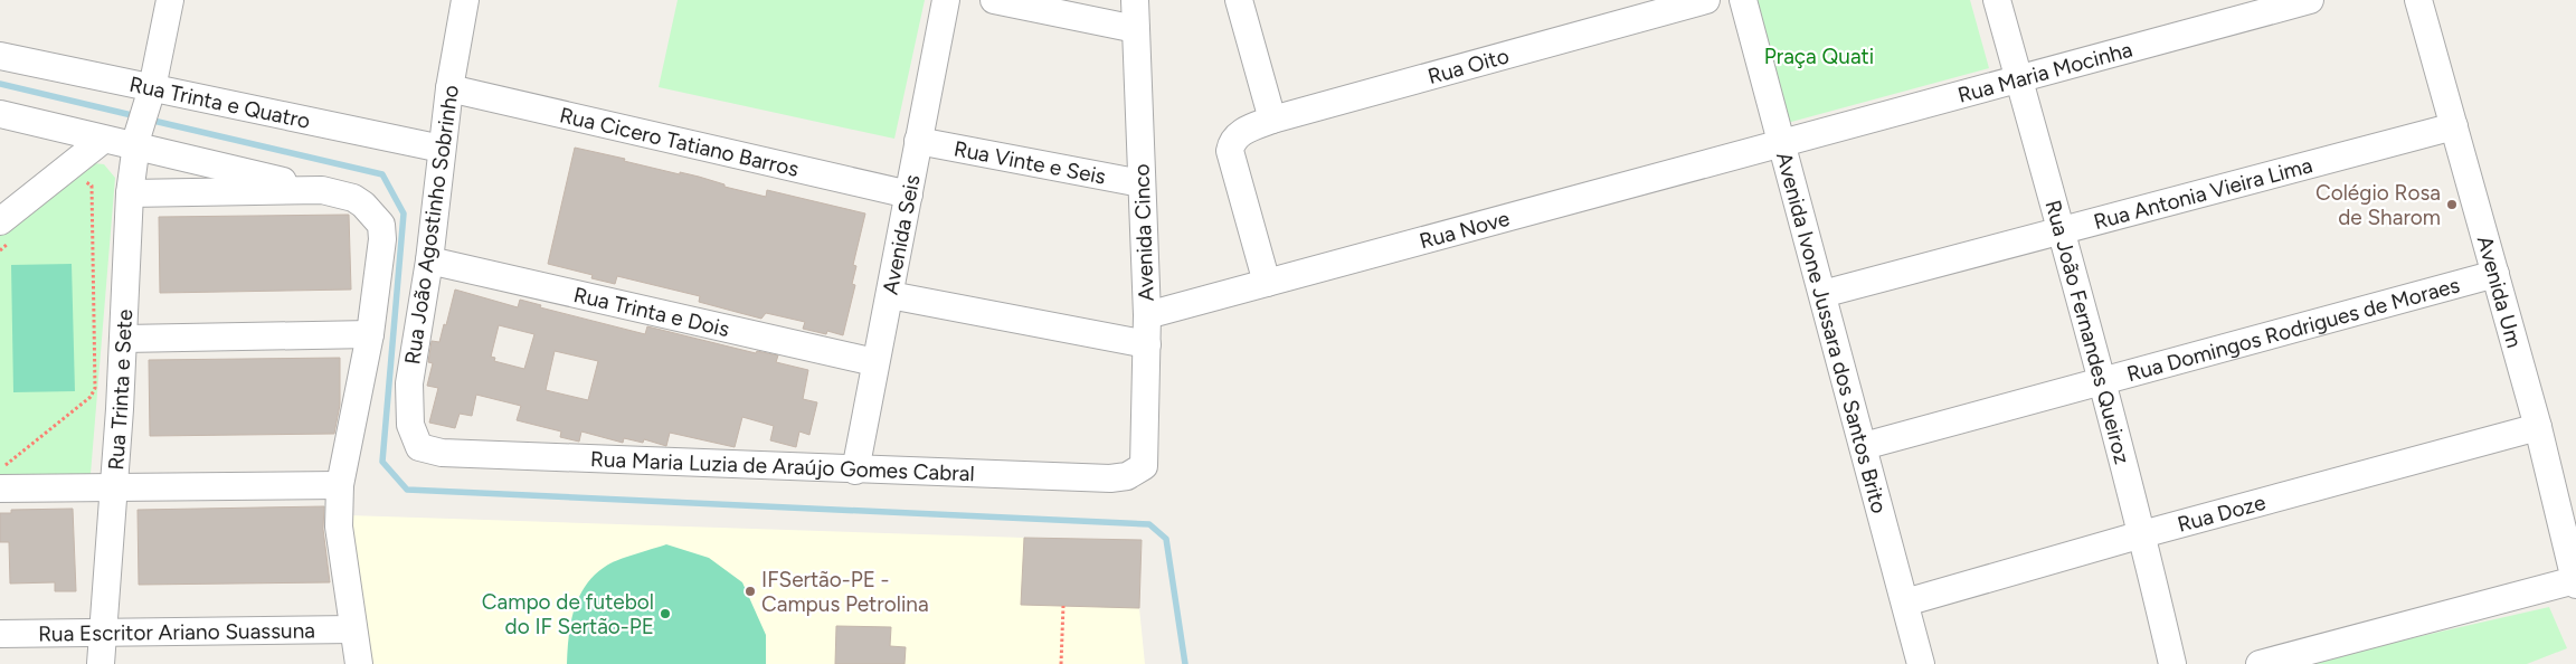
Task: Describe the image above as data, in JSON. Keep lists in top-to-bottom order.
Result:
{
  "streets": {
    "street": [
      "Rua Oito",
      "Rua Maria Mocinha",
      "Rua Trinta e Quatro",
      "Rua Cicero Tatiano Barros",
      "Rua Vinte e Seis",
      "Rua Antonia Vieira Lima",
      "Rua João Agostinho Sobrinho",
      "Rua Nove",
      "Avenida Cinco",
      "Avenida Seis",
      "Avenida Um",
      "Rua Trinta e Dois",
      "Rua Domingos Rodrigues de Moraes",
      "Rua João Fernandes Queiroz",
      "Avenida Ivone Jussara dos Santos Brito",
      "Rua Trinta e Sete",
      "Rua Maria Luzia de Araújo Gomes Cabral",
      "Rua Doze",
      "Rua Escritor Ariano Suassuna"
    ]
  },
  "crossings": [
    ["Rua Oito", "Rua Nove"],
    ["Rua Maria Mocinha", "Rua Nove"],
    ["Rua Maria Mocinha", "Rua João Fernandes Queiroz"],
    ["Rua Maria Mocinha", "Avenida Ivone Jussara dos Santos Brito"],
    ["Rua Trinta e Quatro", "Rua João Agostinho Sobrinho"],
    ["Rua Trinta e Quatro", "Rua Trinta e Sete"],
    ["Rua Cicero Tatiano Barros", "Rua João Agostinho Sobrinho"],
    ["Rua Cicero Tatiano Barros", "Avenida Seis"],
    ["Rua Vinte e Seis", "Avenida Cinco"],
    ["Rua Vinte e Seis", "Avenida Seis"],
    ["Rua Antonia Vieira Lima", "Avenida Um"],
    ["Rua Antonia Vieira Lima", "Rua João Fernandes Queiroz"],
    ["Rua Antonia Vieira Lima", "Avenida Ivone Jussara dos Santos Brito"],
    ["Rua João Agostinho Sobrinho", "Rua Trinta e Dois"],
    ["Rua João Agostinho Sobrinho", "Rua Maria Luzia de Araújo Gomes Cabral"],
    ["Rua Nove", "Avenida Cinco"],
    ["Rua Nove", "Avenida Ivone Jussara dos Santos Brito"],
    ["Avenida Cinco", "Rua Maria Luzia de Araújo Gomes Cabral"],
    ["Avenida Seis", "Rua Trinta e Dois"],
    ["Avenida Seis", "Rua Maria Luzia de Araújo Gomes Cabral"],
    ["Avenida Um", "Rua Domingos Rodrigues de Moraes"],
    ["Avenida Um", "Rua Doze"],
    ["Rua Domingos Rodrigues de Moraes", "Rua João Fernandes Queiroz"],
    ["Rua Domingos Rodrigues de Moraes", "Avenida Ivone Jussara dos Santos Brito"],
    ["Rua João Fernandes Queiroz", "Rua Doze"],
    ["Avenida Ivone Jussara dos Santos Brito", "Rua Doze"],
    ["Rua Trinta e Sete", "Rua Escritor Ariano Suassuna"]
  ],
  "parks": ["Praça Quati"],
  "places": ["Colégio Rosa de Sharom", "IFSertão-PE - Campus Petrolina", "Campo de futebol do IF Sertão-PE"]
}
